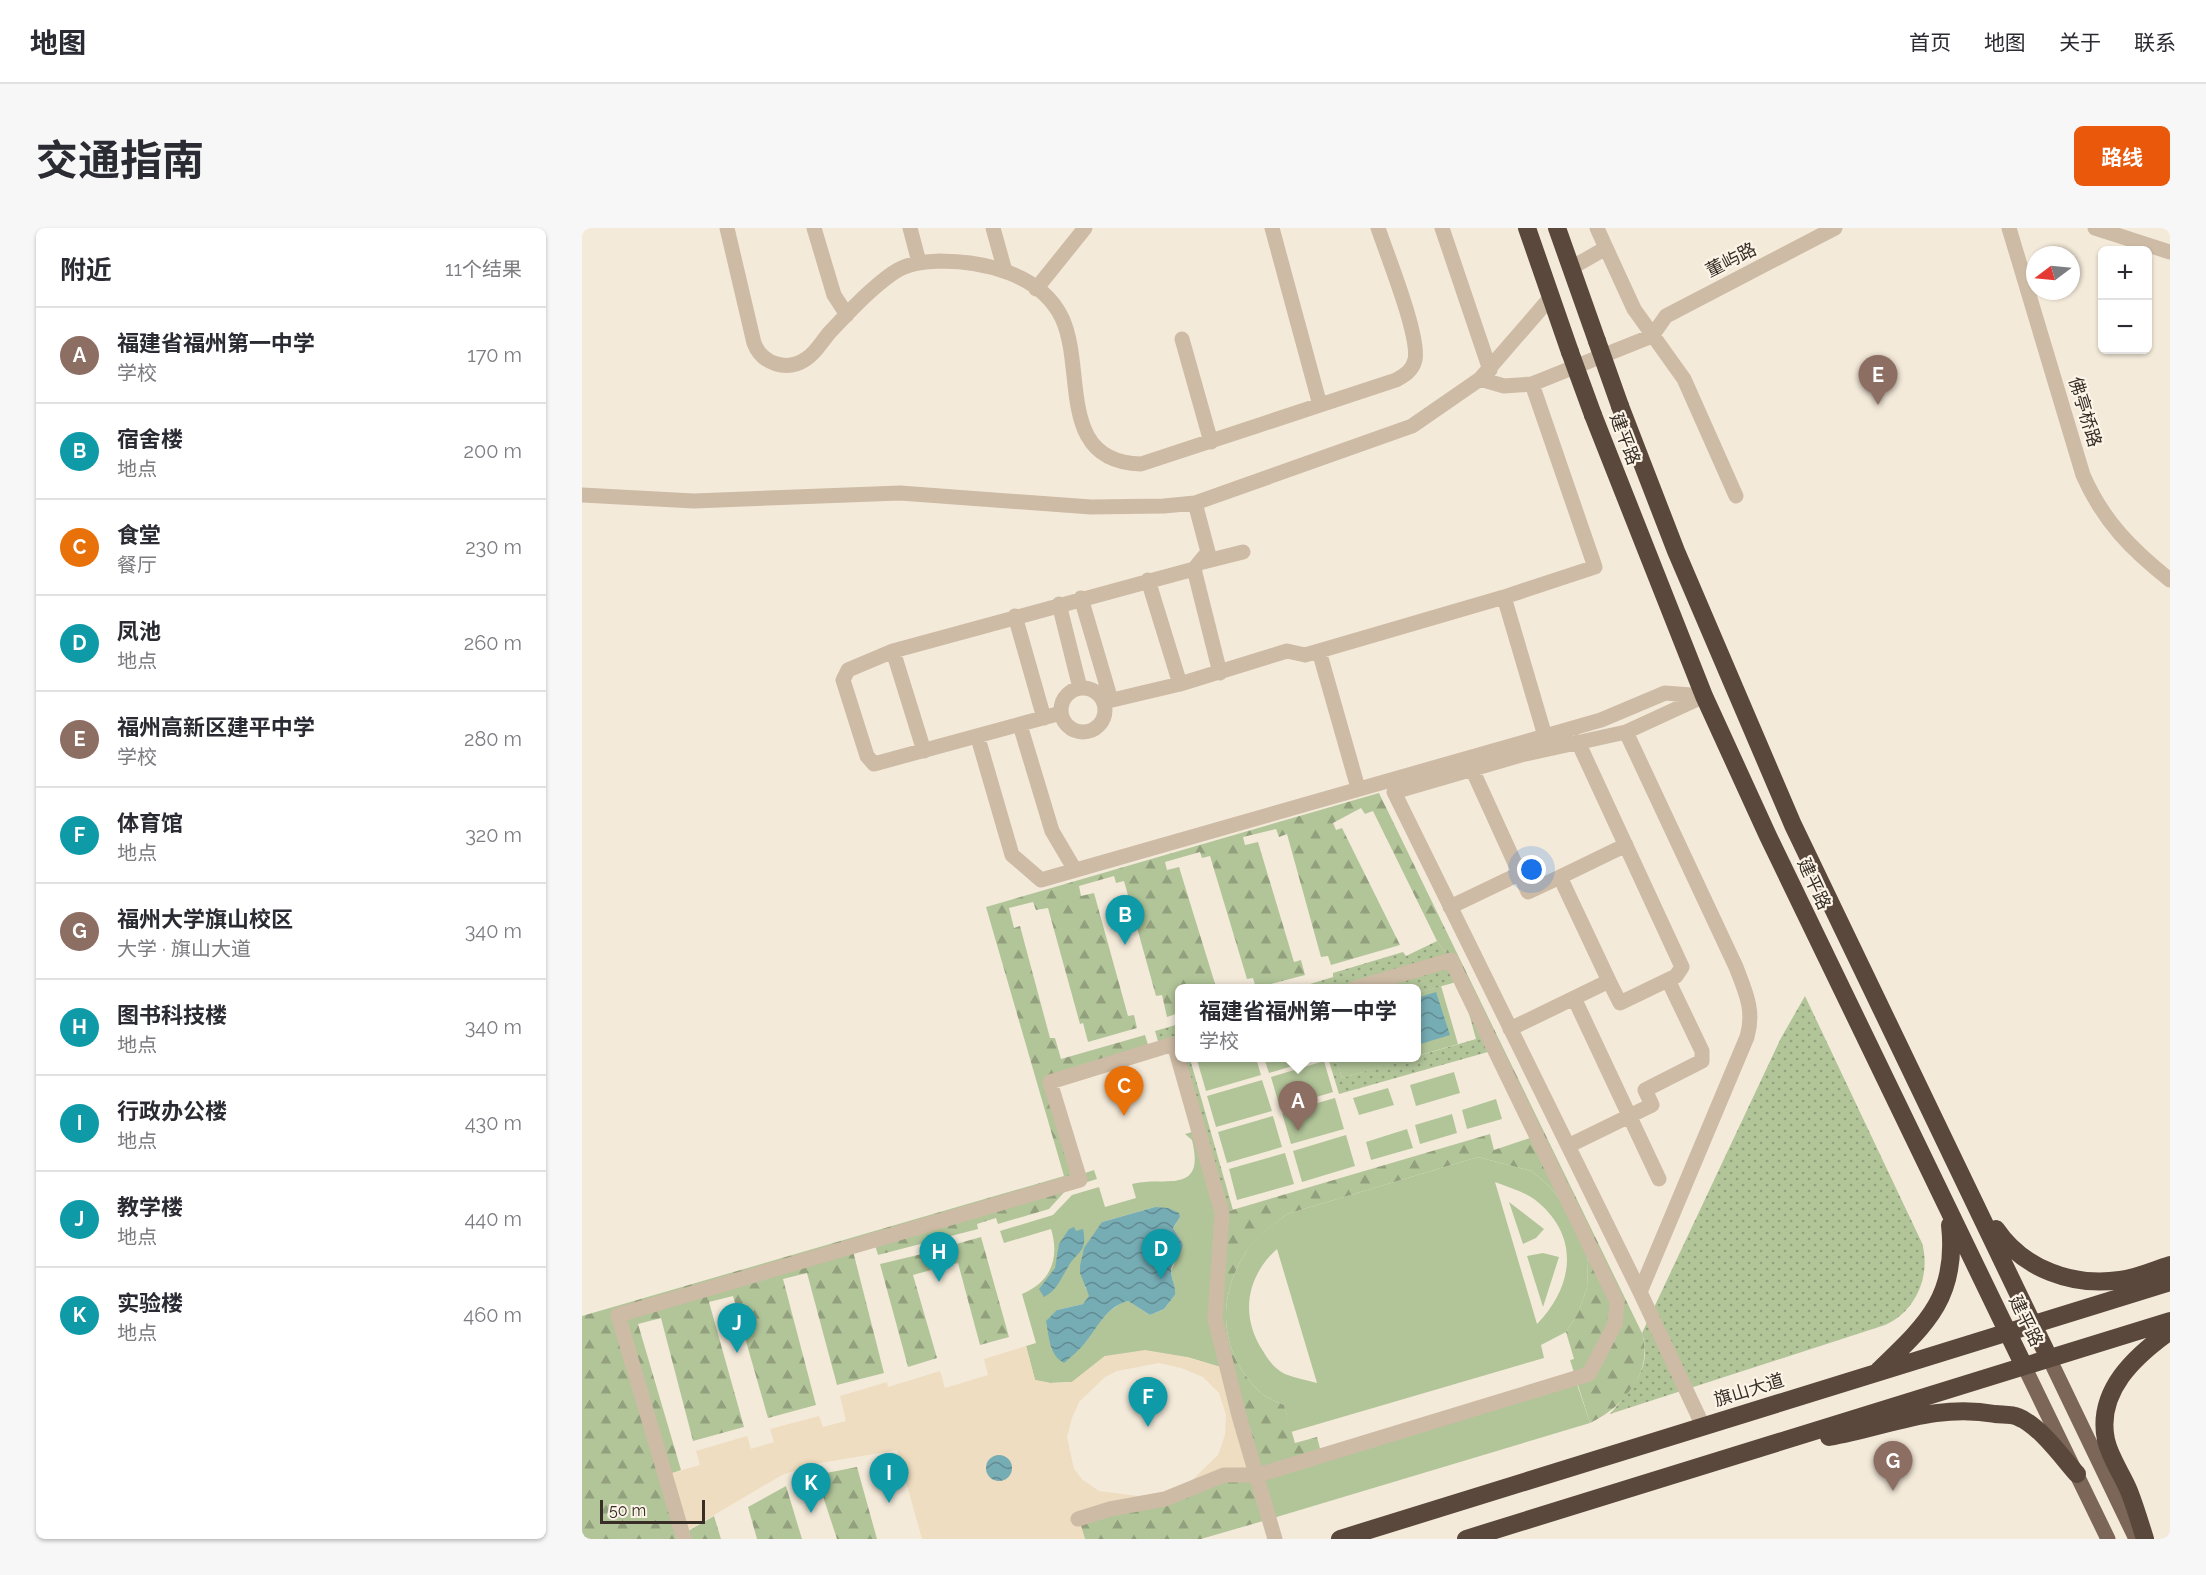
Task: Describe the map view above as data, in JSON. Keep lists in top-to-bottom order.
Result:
{
  "streets": {
    "highway": ["建平路", "旗山大道"],
    "street": ["董屿路", "佛亭桥路"]
  },
  "crossings": [
    ["建平路", "旗山大道"]
  ],
  "scale_bar": "50 m",
  "north": "left",
  "page": {
    "header": "地图",
    "nav": [
      "首页",
      "地图",
      "关于",
      "联系"
    ],
    "title": "交通指南",
    "buttons": "路线",
    "heading": ["附近", "11个结果"],
    "map_buttons": ["+", "−"],
    "list": [
      {
        "mark": "A",
        "name": "福建省福州第一中学",
        "note": "学校",
        "value": "170 m"
      },
      {
        "mark": "B",
        "name": "宿舍楼",
        "note": "地点",
        "value": "200 m"
      },
      {
        "mark": "C",
        "name": "食堂",
        "note": "餐厅",
        "value": "230 m"
      },
      {
        "mark": "D",
        "name": "凤池",
        "note": "地点",
        "value": "260 m"
      },
      {
        "mark": "E",
        "name": "福州高新区建平中学",
        "note": "学校",
        "value": "280 m"
      },
      {
        "mark": "F",
        "name": "体育馆",
        "note": "地点",
        "value": "320 m"
      },
      {
        "mark": "G",
        "name": "福州大学旗山校区",
        "note": "大学 · 旗山大道",
        "value": "340 m"
      },
      {
        "mark": "H",
        "name": "图书科技楼",
        "note": "地点",
        "value": "340 m"
      },
      {
        "mark": "I",
        "name": "行政办公楼",
        "note": "地点",
        "value": "430 m"
      },
      {
        "mark": "J",
        "name": "教学楼",
        "note": "地点",
        "value": "440 m"
      },
      {
        "mark": "K",
        "name": "实验楼",
        "note": "地点",
        "value": "460 m"
      }
    ],
    "pins": [
      "E",
      "B",
      "C",
      "A",
      "D",
      "H",
      "J",
      "F",
      "G",
      "I",
      "K"
    ],
    "popup": ["福建省福州第一中学", "学校"],
    "scale": "50 m"
  }
}
